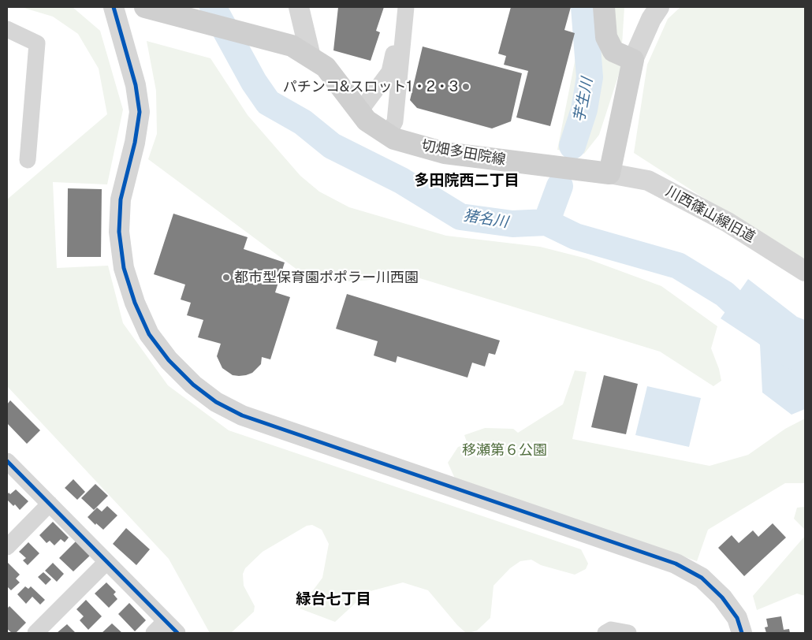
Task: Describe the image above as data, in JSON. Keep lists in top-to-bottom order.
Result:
{
  "streets": {
    "main road": ["切畑多田院線"],
    "street": ["川西篠山線旧道"]
  },
  "crossings": [
    ["切畑多田院線", "川西篠山線旧道"]
  ],
  "districts": ["多田院西二丁目", "緑台七丁目"],
  "water": ["芋生川", "猪名川"],
  "parks": ["移瀬第６公園"],
  "places": ["パチンコ&スロット1・2・3", "都市型保育園ポポラー川西園"]
}
